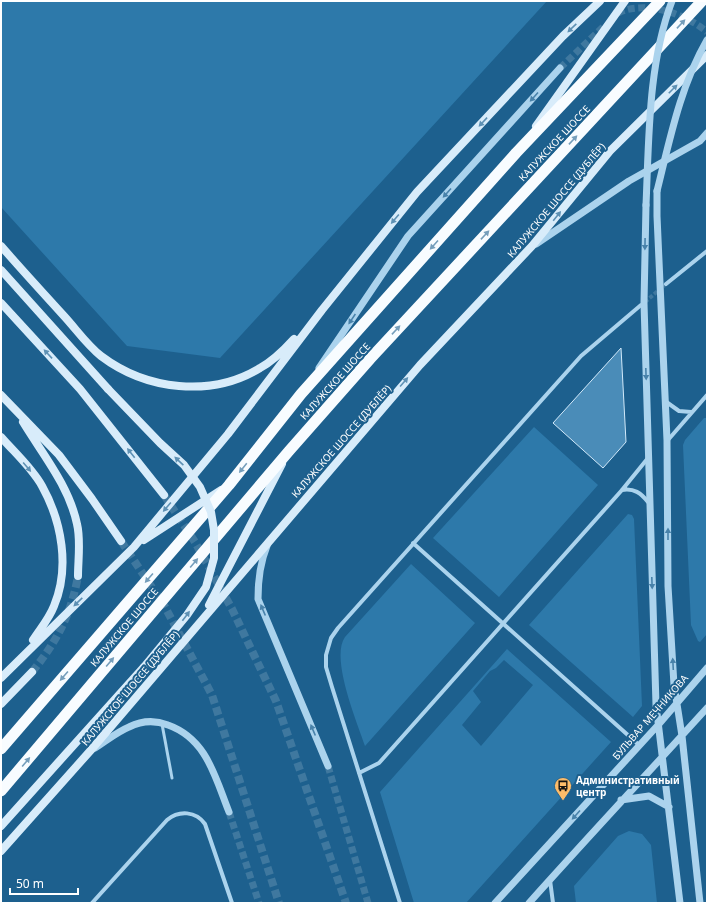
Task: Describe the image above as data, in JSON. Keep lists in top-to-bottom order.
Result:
{
  "streets": {
    "highway": ["КАЛУЖСКОЕ ШОССЕ"],
    "main road": ["КАЛУЖСКОЕ ШОССЕ (ДУБЛЁР)"],
    "street": ["БУЛЬВАР МЕЧНИКОВА"]
  },
  "one_way": ["КАЛУЖСКОЕ ШОССЕ (ДУБЛЁР)"],
  "places": {
    "bus stop": ["Административный центр"]
  },
  "scale_bar": "50 m"
}
